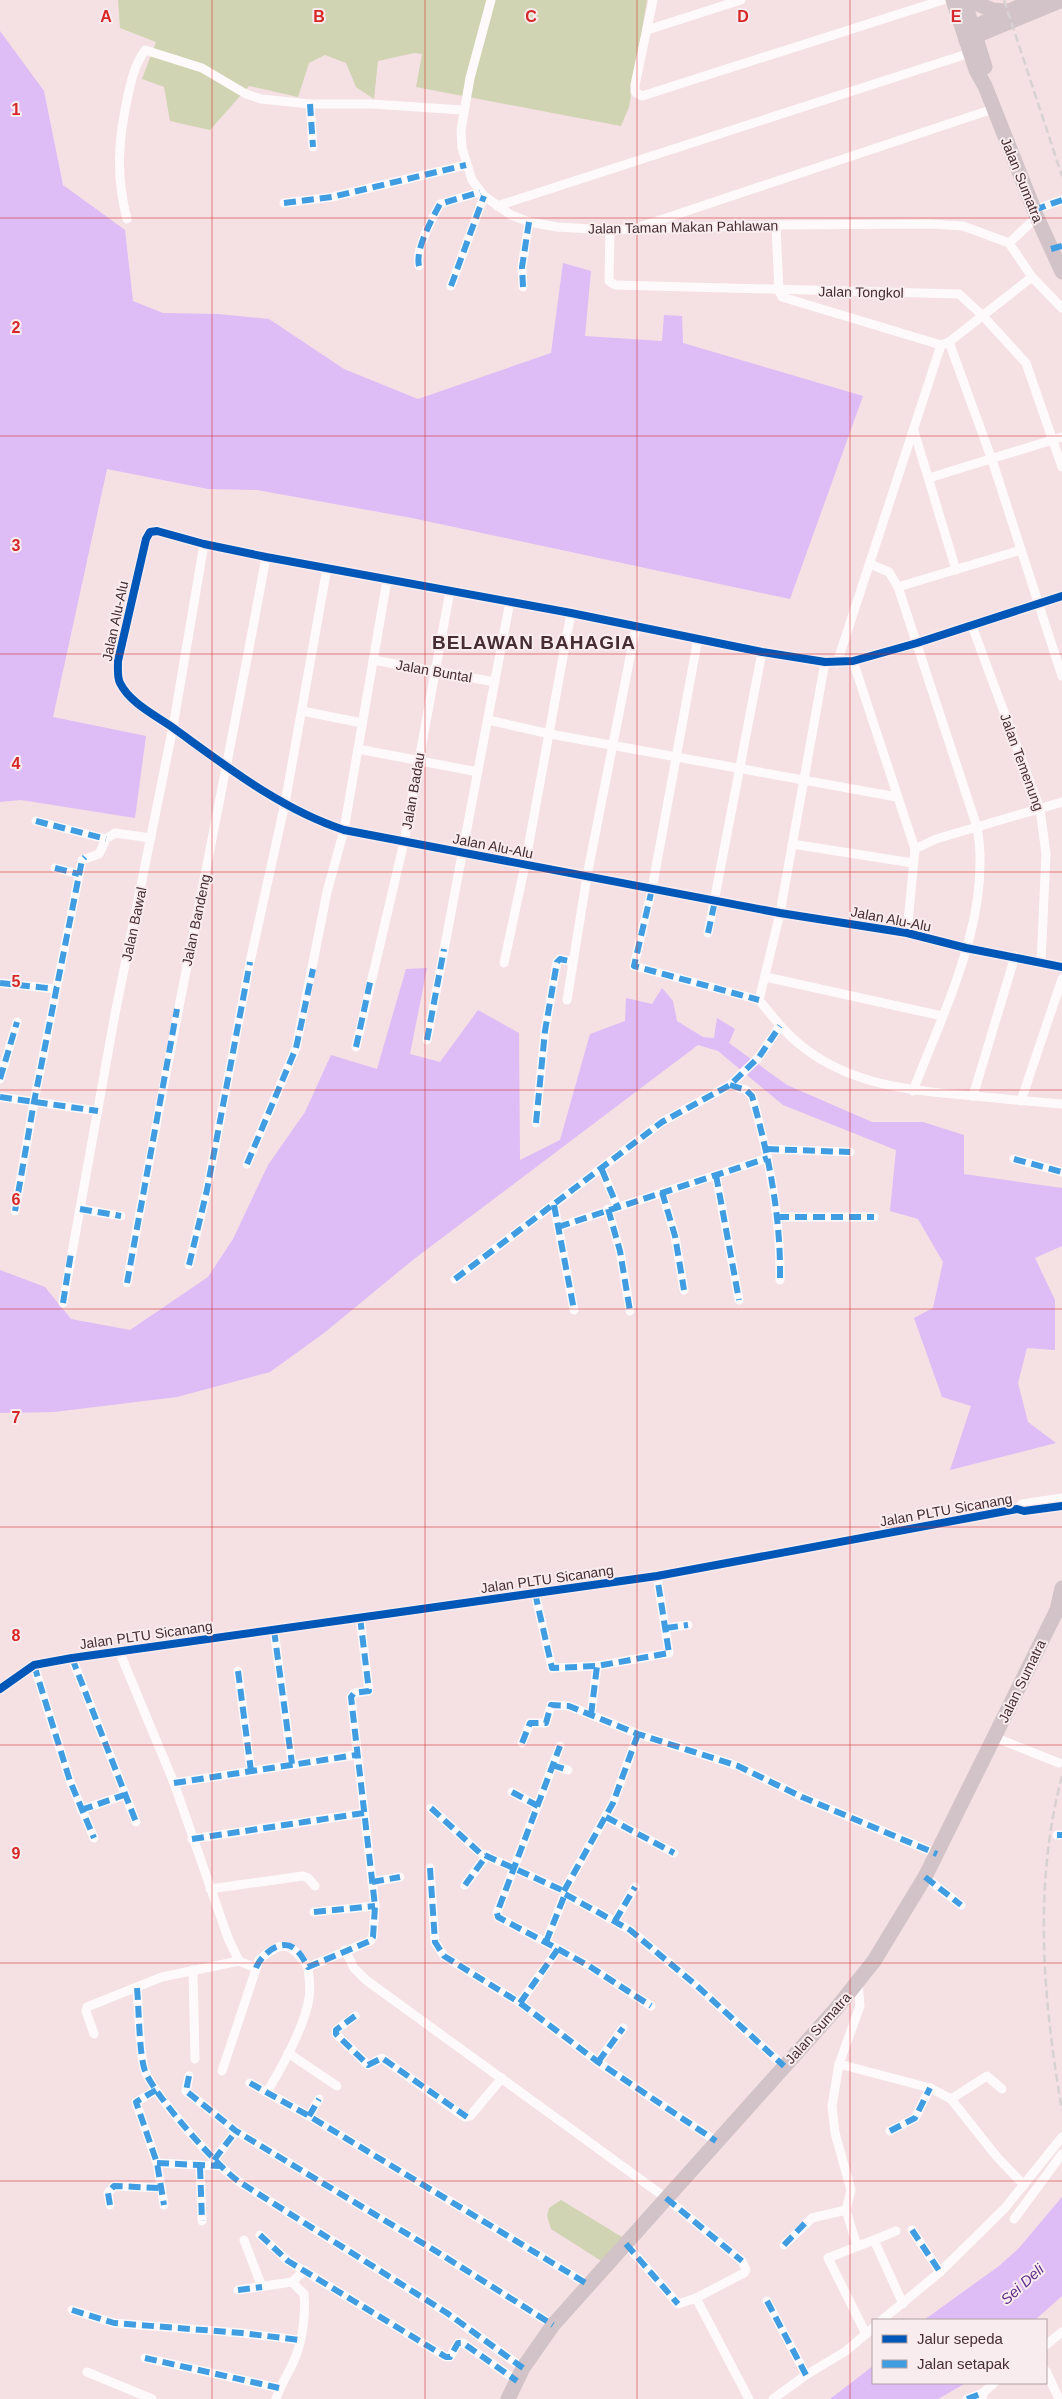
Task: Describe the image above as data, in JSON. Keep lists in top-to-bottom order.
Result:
{
  "streets": {
    "highway": ["Jalan Sumatra"],
    "street": [
      "Jalan Taman Makan Pahlawan",
      "Jalan Tongkol",
      "Jalan Alu-Alu",
      "Jalan Buntal",
      "Jalan Temenung",
      "Jalan Badau",
      "Jalan Bandeng",
      "Jalan Bawal",
      "Jalan PLTU Sicanang"
    ]
  },
  "crossings": [
    ["Jalan Taman Makan Pahlawan", "Jalan Tongkol"],
    ["Jalan Alu-Alu", "Jalan Temenung"],
    ["Jalan Alu-Alu", "Jalan Badau"],
    ["Jalan Alu-Alu", "Jalan Bandeng"],
    ["Jalan Alu-Alu", "Jalan Bawal"],
    ["Jalan Buntal", "Jalan Badau"]
  ],
  "districts": ["BELAWAN BAHAGIA"],
  "water": ["Sei Deli"],
  "legend": ["Jalur sepeda", "Jalan setapak"],
  "grid": {
    "columns": [
      "A",
      "B",
      "C",
      "D",
      "E"
    ],
    "rows": [
      "1",
      "2",
      "3",
      "4",
      "5",
      "6",
      "7",
      "8",
      "9"
    ]
  }
}
